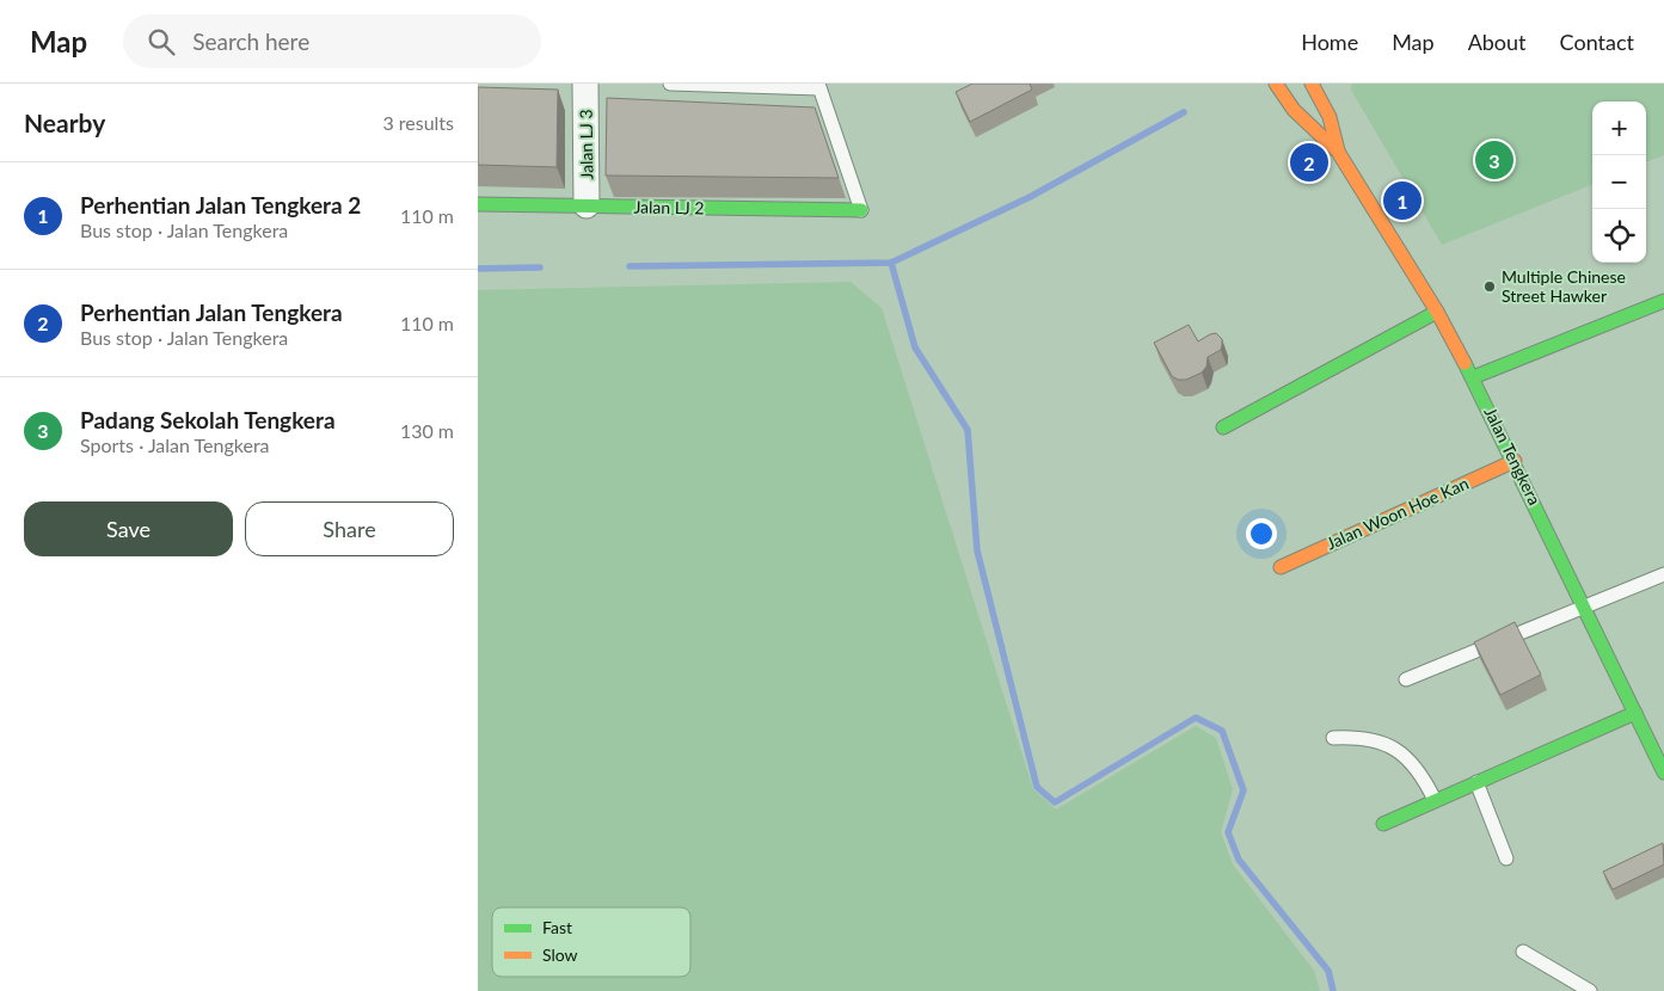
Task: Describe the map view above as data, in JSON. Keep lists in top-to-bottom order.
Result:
{
  "streets": {
    "street": [
      "Jalan LJ 3",
      "Jalan LJ 2",
      "Jalan Tengkera",
      "Jalan Woon Hoe Kan"
    ]
  },
  "crossings": [
    ["Jalan LJ 3", "Jalan LJ 2"],
    ["Jalan Tengkera", "Jalan Woon Hoe Kan"]
  ],
  "places": ["Multiple Chinese Street Hawker"],
  "legend": ["Fast", "Slow"],
  "page": {
    "header": "Map",
    "search": "Search here",
    "nav": [
      "Home",
      "Map",
      "About",
      "Contact"
    ],
    "heading": ["Nearby", "3 results"],
    "map_buttons": ["+", "−"],
    "pins": ["3", "2", "1"],
    "list": [
      {
        "mark": "1",
        "name": "Perhentian Jalan Tengkera 2",
        "note": "Bus stop · Jalan Tengkera",
        "value": "110 m"
      },
      {
        "mark": "2",
        "name": "Perhentian Jalan Tengkera",
        "note": "Bus stop · Jalan Tengkera",
        "value": "110 m"
      },
      {
        "mark": "3",
        "name": "Padang Sekolah Tengkera",
        "note": "Sports · Jalan Tengkera",
        "value": "130 m"
      }
    ],
    "buttons": ["Save", "Share"]
  }
}
